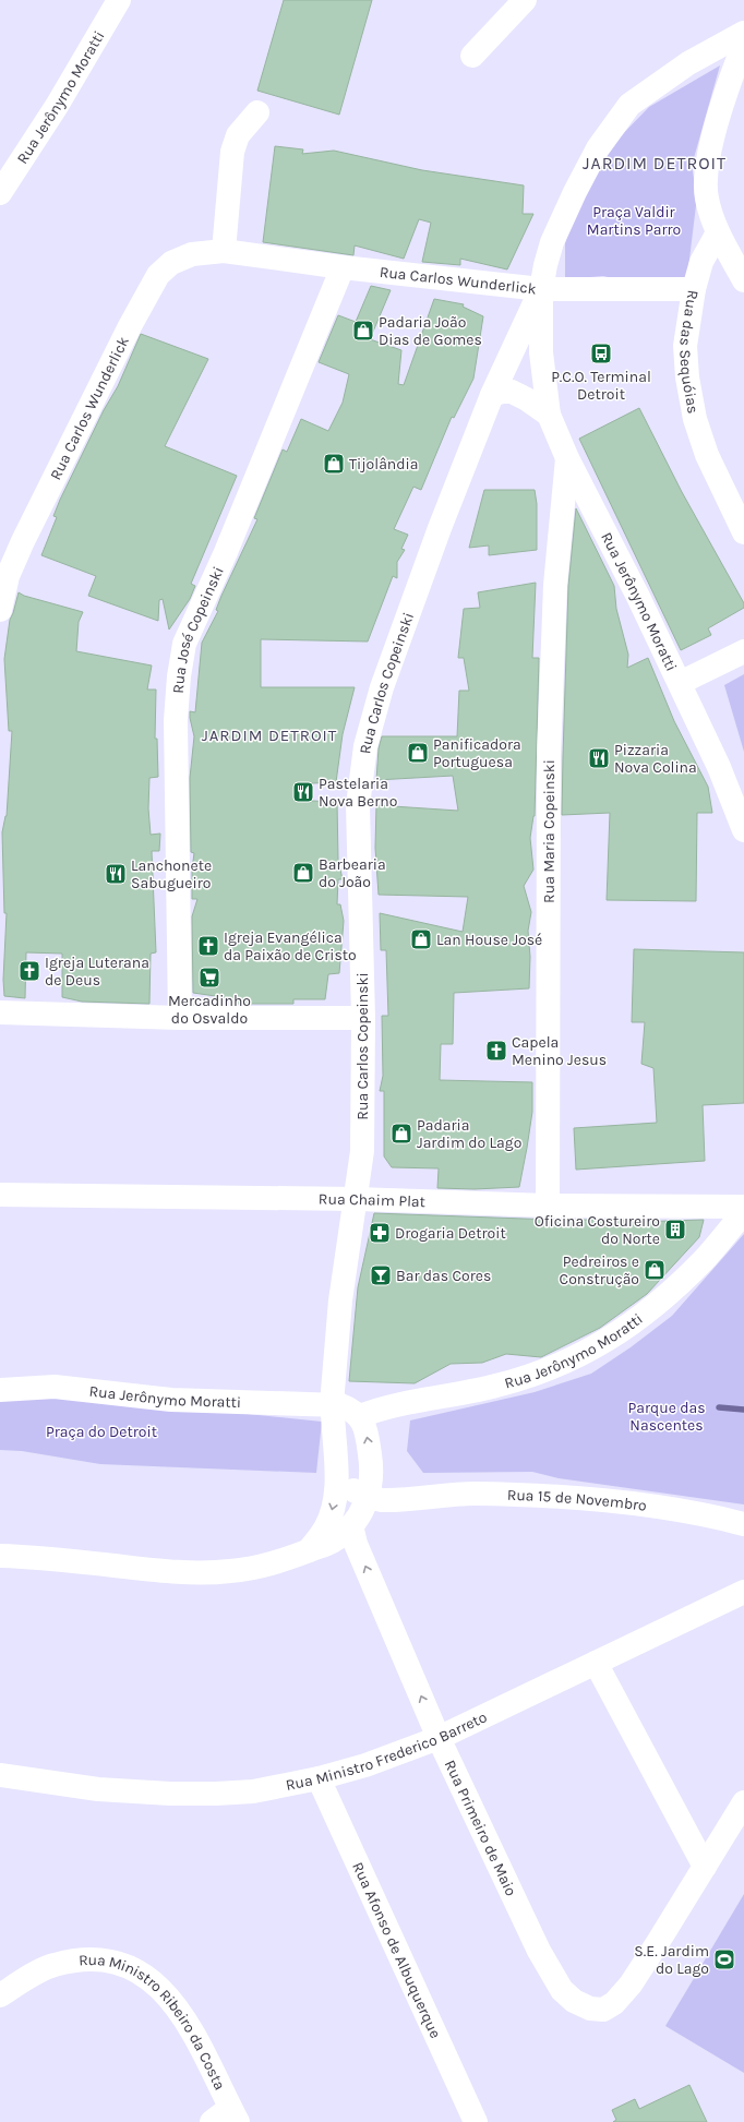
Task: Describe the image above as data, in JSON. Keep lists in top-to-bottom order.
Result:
{
  "streets": {
    "street": [
      "Rua Jerônymo Moratti",
      "Rua Carlos Wunderlick",
      "Rua das Sequóias",
      "Rua José Copeinski",
      "Rua Carlos Copeinski",
      "Rua Maria Copeinski",
      "Rua Chaim Plat",
      "Rua 15 de Novembro",
      "Rua Ministro Frederico Barreto",
      "Rua Primeiro de Maio",
      "Rua Afonso de Albuquerque",
      "Rua Ministro Ribeiro da Costa"
    ]
  },
  "crossings": [
    ["Rua Jerônymo Moratti", "Rua Carlos Wunderlick"],
    ["Rua Jerônymo Moratti", "Rua Carlos Copeinski"],
    ["Rua Jerônymo Moratti", "Rua Maria Copeinski"],
    ["Rua Carlos Wunderlick", "Rua das Sequóias"],
    ["Rua Carlos Wunderlick", "Rua José Copeinski"],
    ["Rua Carlos Wunderlick", "Rua Carlos Copeinski"],
    ["Rua Carlos Copeinski", "Rua Chaim Plat"],
    ["Rua Carlos Copeinski", "Rua 15 de Novembro"],
    ["Rua Maria Copeinski", "Rua Chaim Plat"],
    ["Rua Ministro Frederico Barreto", "Rua Primeiro de Maio"],
    ["Rua Ministro Frederico Barreto", "Rua Afonso de Albuquerque"]
  ],
  "districts": ["JARDIM DETROIT", "JARDIM DETROIT"],
  "parks": ["Praça Valdir Martins Parro", "Parque das Nascentes", "Praça do Detroit"],
  "places": {
    "shop": [
      "Padaria João Dias de Gomes",
      "Tijolândia",
      "Panificadora Portuguesa",
      "Barbearia do João",
      "Lan House José",
      "Padaria Jardim do Lago",
      "Pedreiros e Construção"
    ],
    "bus stop": ["P.C.O. Terminal Detroit"],
    "restaurant": ["Pizzaria Nova Colina", "Pastelaria Nova Berno", "Lanchonete Sabugueiro"],
    "church": ["Igreja Evangélica da Paixão de Cristo", "Igreja Luterana de Deus", "Capela Menino Jesus"],
    "supermarket": ["Mercadinho do Osvaldo"],
    "building": ["Oficina Costureiro do Norte"],
    "pharmacy": ["Drogaria Detroit"],
    "bar": ["Bar das Cores"],
    "sports": ["S.E. Jardim do Lago"]
  }
}
